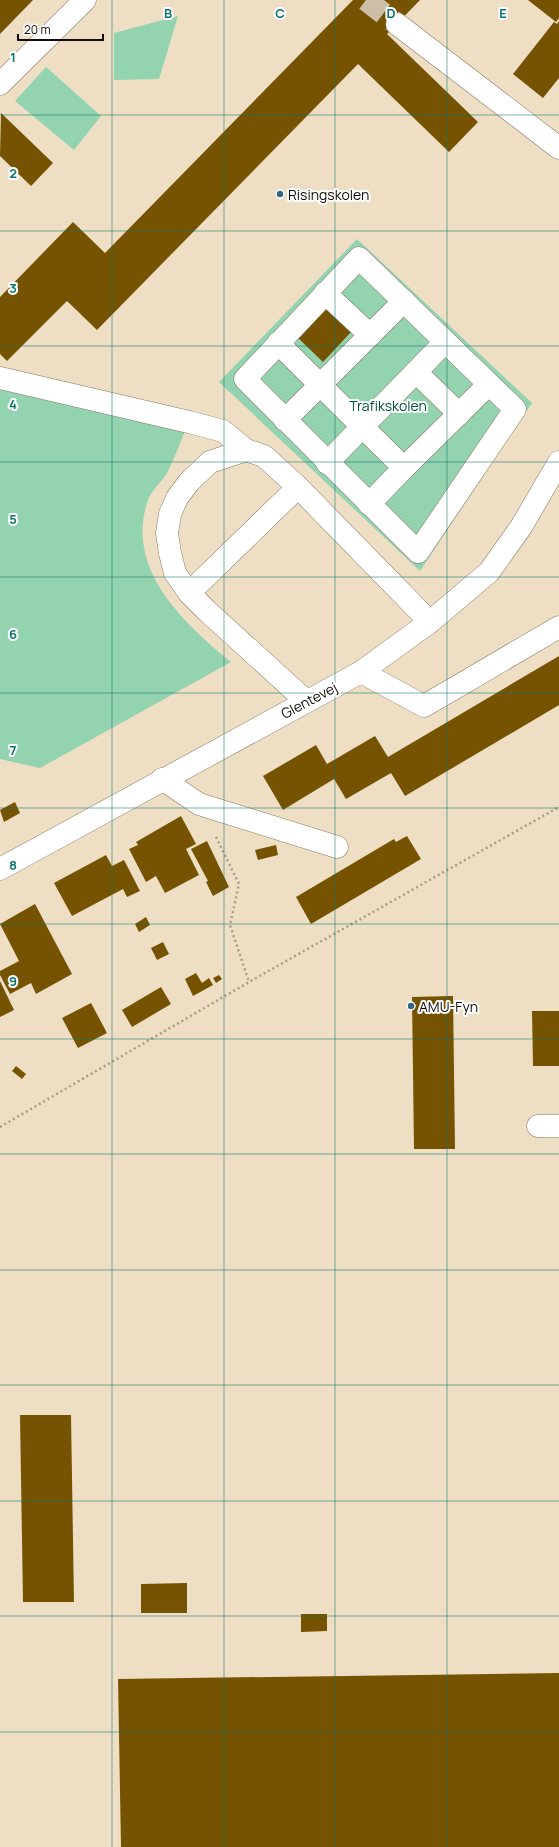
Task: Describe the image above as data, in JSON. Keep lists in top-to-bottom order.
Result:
{
  "streets": {
    "street": ["Glentevej"]
  },
  "parks": ["Trafikskolen"],
  "places": ["Risingskolen", "AMU-Fyn"],
  "scale_bar": "20 m",
  "grid": {
    "columns": [
      "B",
      "C",
      "D",
      "E"
    ],
    "rows": [
      "1",
      "2",
      "3",
      "4",
      "5",
      "6",
      "7",
      "8",
      "9"
    ]
  }
}
